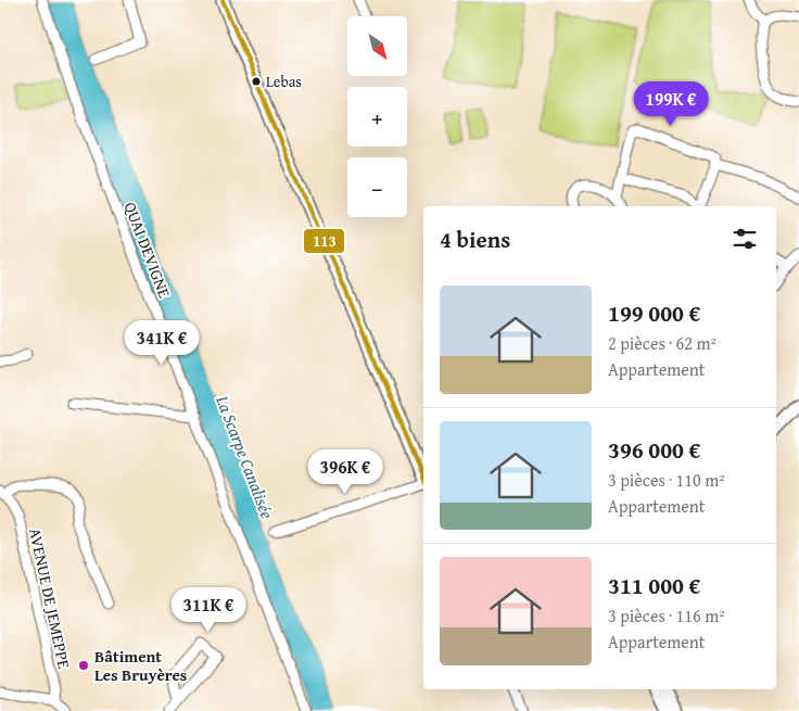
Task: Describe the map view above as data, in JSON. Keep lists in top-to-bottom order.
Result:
{
  "streets": {
    "street": ["QUAI DEVIGNE", "AVENUE DE JEMEPPE"]
  },
  "water": ["La Scarpe Canalisée"],
  "places": ["Lebas", "Bâtiment Les Bruyères"],
  "lines": ["transit line 113"],
  "north": "bottom right",
  "page": {
    "map_buttons": ["+", "−"],
    "price": [
      "199K €",
      "341K €",
      "396K €",
      "311K €"
    ],
    "heading": "4 biens",
    "list": [
      {
        "name": "199 000 €",
        "note": "2 pièces · 62 m² · Appartement"
      },
      {
        "name": "396 000 €",
        "note": "3 pièces · 110 m² · Appartement"
      },
      {
        "name": "311 000 €",
        "note": "3 pièces · 116 m² · Appartement"
      }
    ]
  }
}
